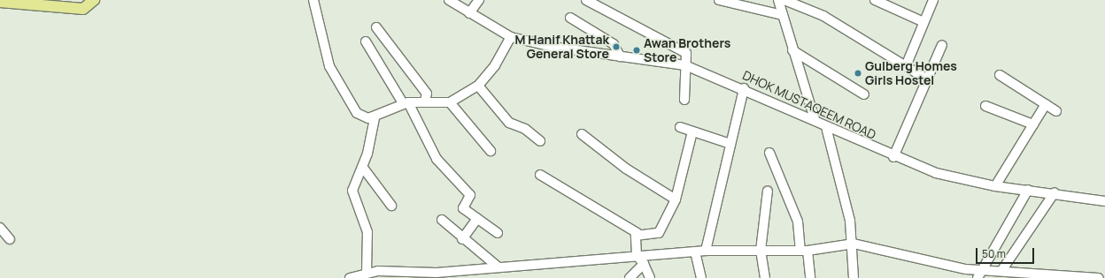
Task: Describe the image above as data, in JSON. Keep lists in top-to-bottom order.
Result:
{
  "streets": {
    "street": ["DHOK MUSTAQEEM ROAD"]
  },
  "places": ["M Hanif Khattak General Store", "Awan Brothers Store", "Gulberg Homes Girls Hostel"],
  "scale_bar": "50 m"
}
